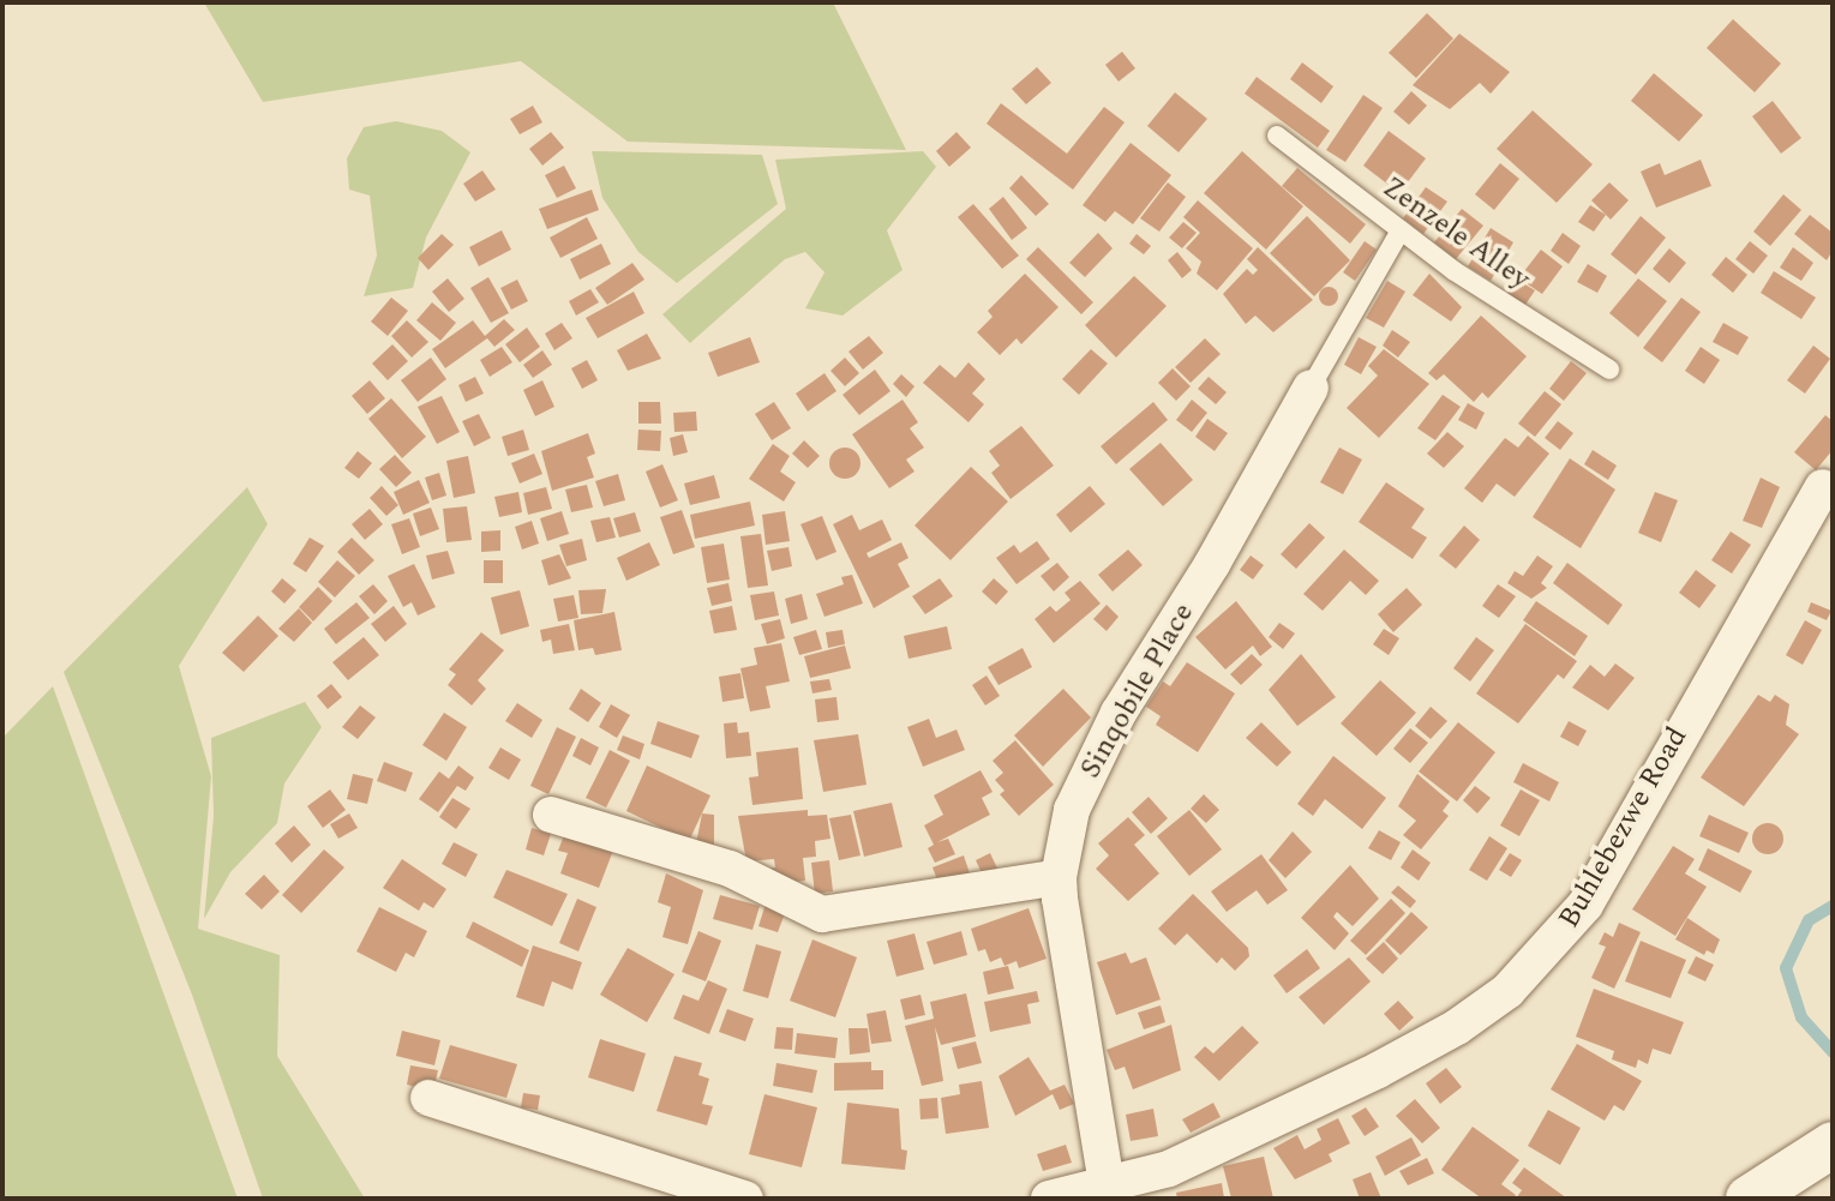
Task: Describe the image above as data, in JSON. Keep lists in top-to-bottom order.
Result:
{
  "streets": {
    "street": ["Sinqobile Place", "Buhlebezwe Road"],
    "lane": ["Zenzele Alley"]
  },
  "crossings": [
    ["Zenzele Alley", "Sinqobile Place"],
    ["Sinqobile Place", "Buhlebezwe Road"]
  ]
}
